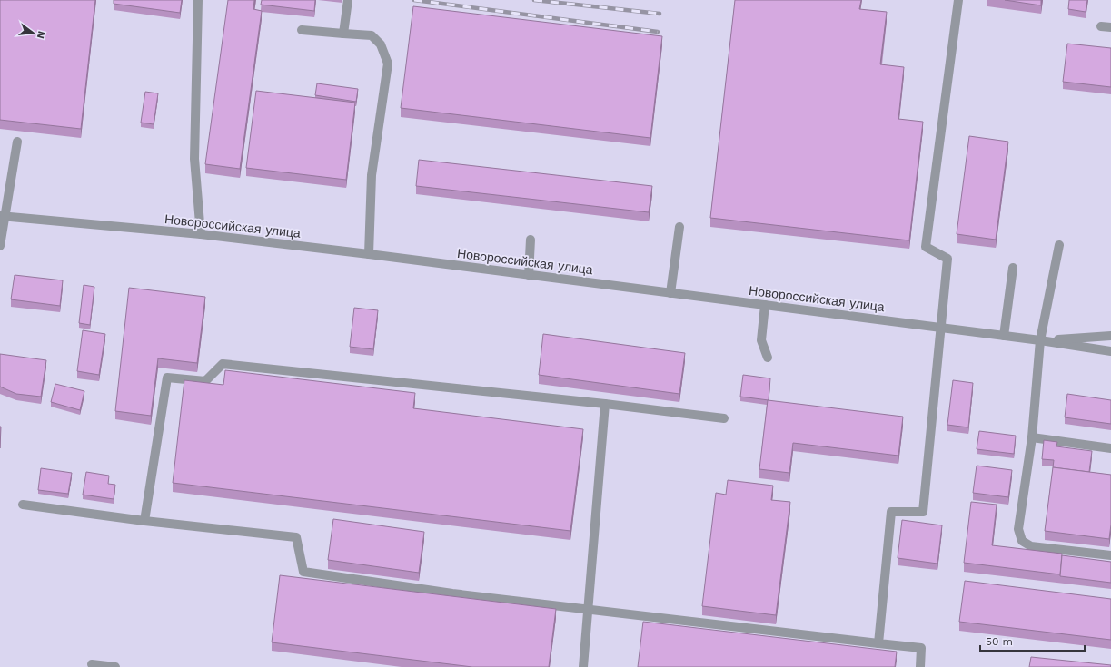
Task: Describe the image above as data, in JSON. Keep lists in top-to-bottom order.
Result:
{
  "streets": {
    "street": ["Новороссийская улица"]
  },
  "scale_bar": "50 m",
  "north": "right"
}
